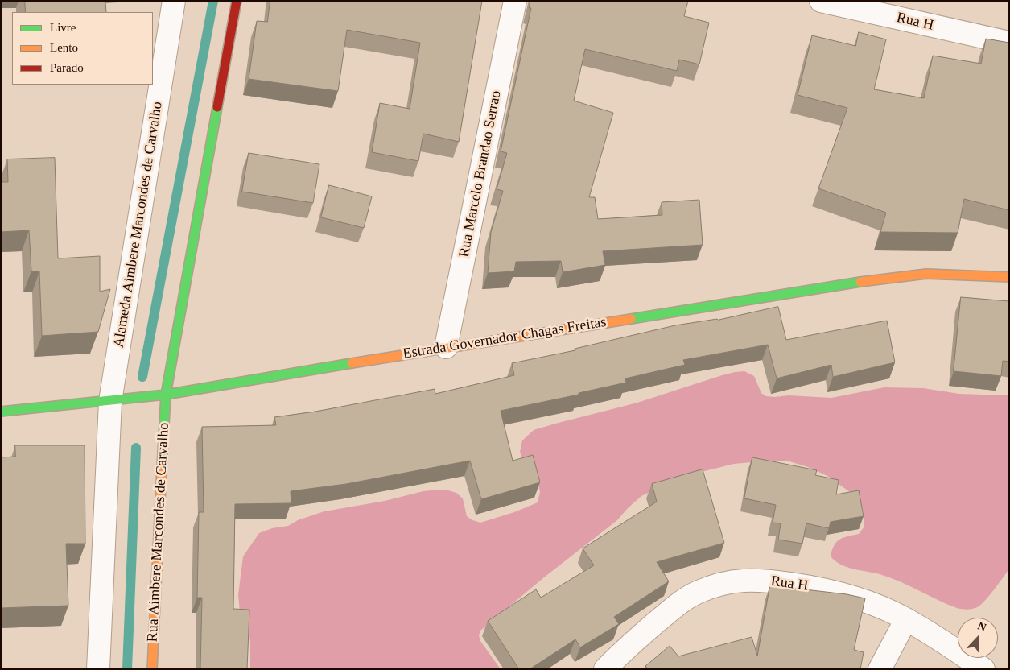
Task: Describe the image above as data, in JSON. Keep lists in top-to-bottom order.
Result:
{
  "streets": {
    "main road": ["Estrada Governador Chagas Freitas", "Rua Aimbere Marcondes de Carvalho"],
    "street": ["Rua H", "Rua Marcelo Brandao Serrao", "Alameda Aimbere Marcondes de Carvalho"]
  },
  "crossings": [
    ["Rua Marcelo Brandao Serrao", "Estrada Governador Chagas Freitas"],
    ["Alameda Aimbere Marcondes de Carvalho", "Estrada Governador Chagas Freitas"],
    ["Estrada Governador Chagas Freitas", "Rua Aimbere Marcondes de Carvalho"]
  ],
  "legend": ["Livre", "Lento", "Parado"],
  "north": "top"
}
